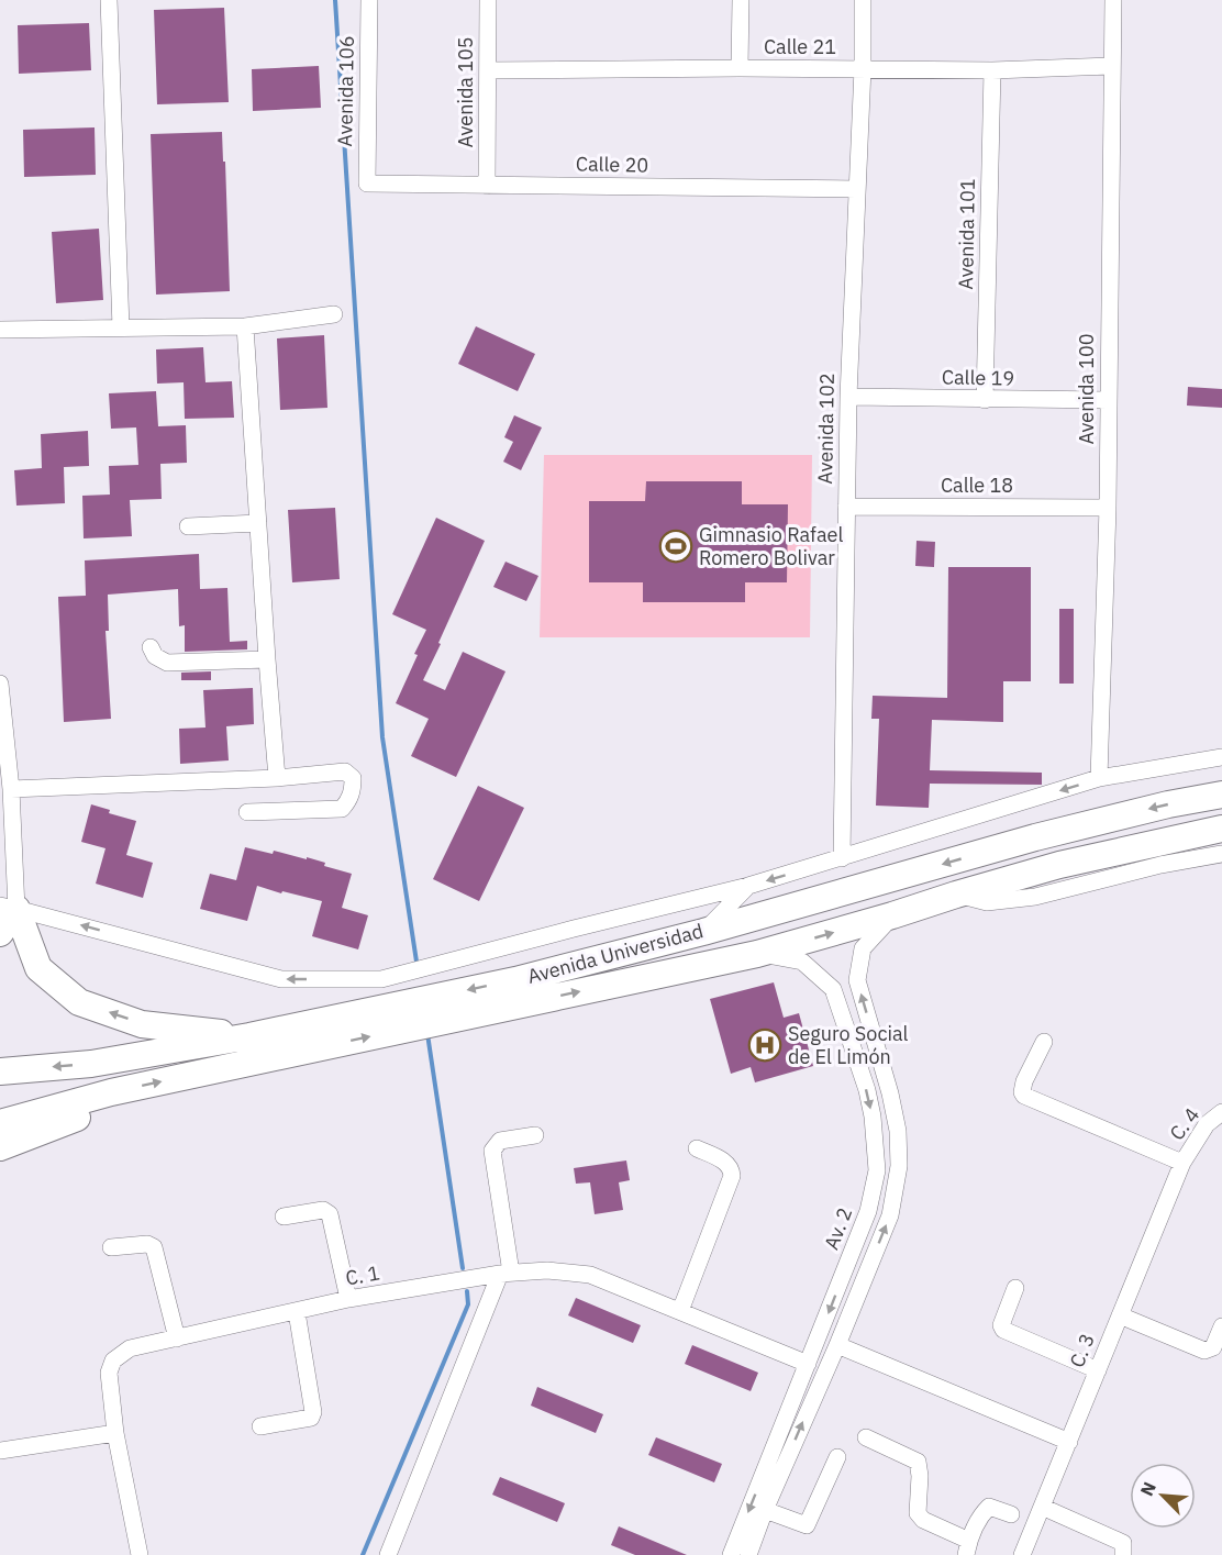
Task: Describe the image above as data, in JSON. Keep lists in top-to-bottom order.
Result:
{
  "streets": {
    "main road": ["Avenida Universidad"],
    "street": [
      "Calle 21",
      "Avenida 106",
      "Avenida 105",
      "Calle 20",
      "Avenida 101",
      "Calle 19",
      "Avenida 100",
      "Avenida 102",
      "Calle 18",
      "C. 4",
      "Av. 2",
      "C. 1",
      "C. 3"
    ]
  },
  "crossings": [
    ["Calle 21", "Avenida 105"],
    ["Calle 21", "Avenida 101"],
    ["Calle 21", "Avenida 100"],
    ["Calle 21", "Avenida 102"],
    ["Avenida 106", "Calle 20"],
    ["Avenida 105", "Calle 20"],
    ["Calle 20", "Avenida 102"],
    ["Avenida 101", "Calle 19"],
    ["Calle 19", "Avenida 100"],
    ["Calle 19", "Avenida 102"],
    ["Avenida 100", "Calle 18"],
    ["Avenida 100", "Avenida Universidad"],
    ["Avenida 102", "Calle 18"],
    ["Avenida 102", "Avenida Universidad"],
    ["Avenida Universidad", "Av. 2"],
    ["C. 4", "C. 3"],
    ["Av. 2", "C. 1"]
  ],
  "places": {
    "sports": ["Gimnasio Rafael Romero Bolivar"],
    "hospital": ["Seguro Social de El Limón"]
  },
  "north": "top left"
}
